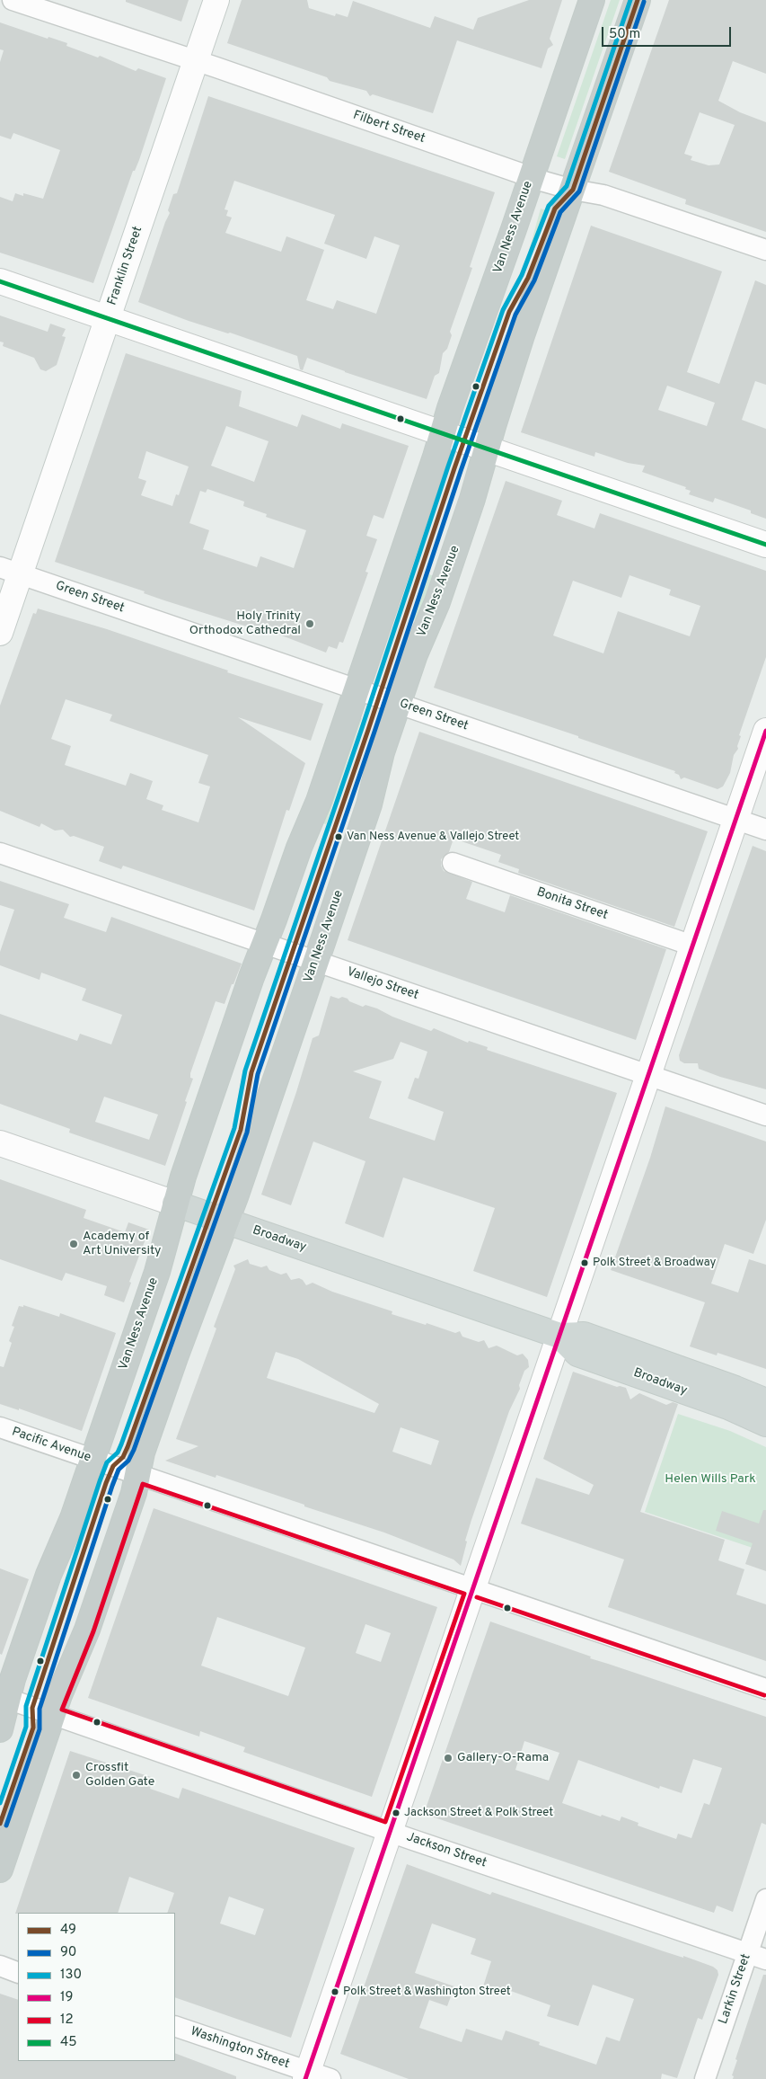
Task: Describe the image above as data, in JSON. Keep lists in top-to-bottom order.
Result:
{
  "streets": {
    "highway": ["Van Ness Avenue"],
    "main road": ["Broadway"],
    "street": [
      "Filbert Street",
      "Franklin Street",
      "Green Street",
      "Bonita Street",
      "Vallejo Street",
      "Pacific Avenue",
      "Jackson Street",
      "Larkin Street",
      "Washington Street"
    ]
  },
  "crossings": [
    ["Filbert Street", "Van Ness Avenue"],
    ["Filbert Street", "Franklin Street"],
    ["Van Ness Avenue", "Green Street"],
    ["Van Ness Avenue", "Vallejo Street"],
    ["Van Ness Avenue", "Broadway"],
    ["Van Ness Avenue", "Pacific Avenue"],
    ["Van Ness Avenue", "Jackson Street"],
    ["Franklin Street", "Green Street"],
    ["Jackson Street", "Larkin Street"]
  ],
  "parks": ["Helen Wills Park"],
  "places": [
    "Holy Trinity Orthodox Cathedral",
    "Van Ness Avenue & Vallejo Street",
    "Academy of Art University",
    "Polk Street & Broadway",
    "Gallery-O-Rama",
    "Crossfit Golden Gate",
    "Jackson Street & Polk Street",
    "Polk Street & Washington Street"
  ],
  "lines": [
    "transit line 49",
    "transit line 130",
    "transit line 90",
    "transit line 45",
    "transit line 19",
    "transit line 12"
  ],
  "legend": [
    "49",
    "90",
    "130",
    "19",
    "12",
    "45"
  ],
  "scale_bar": "50 m"
}
